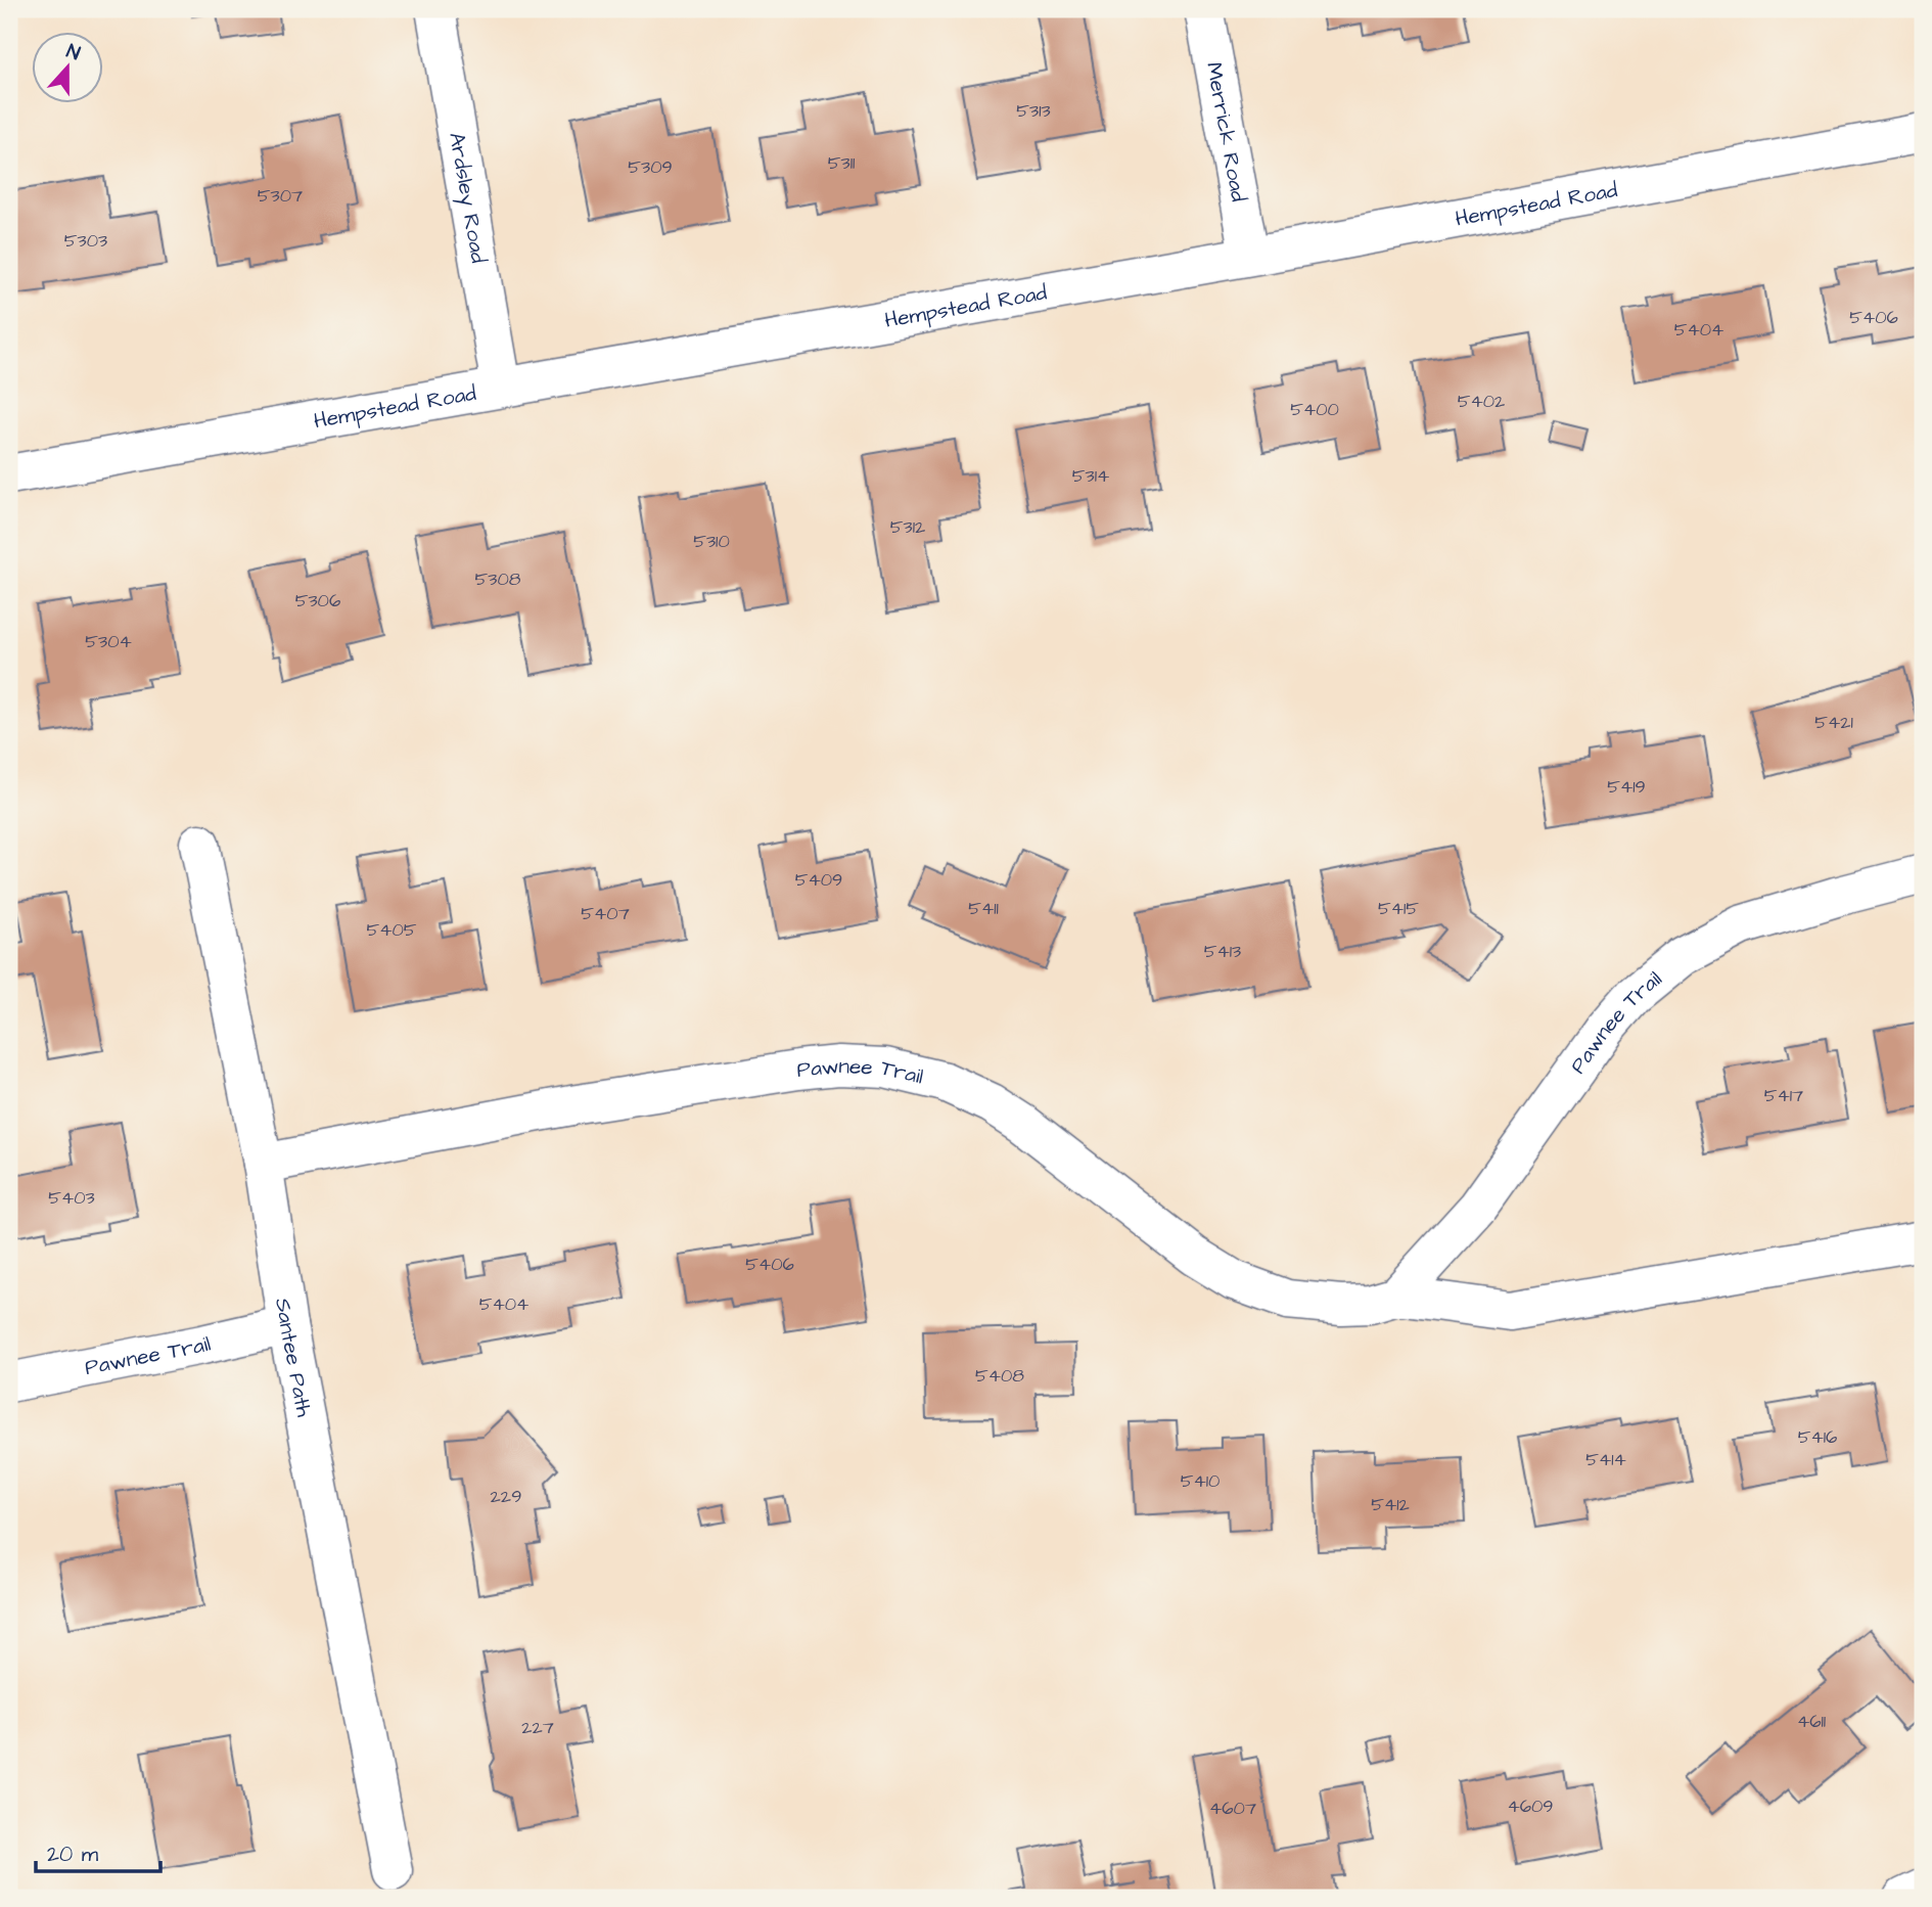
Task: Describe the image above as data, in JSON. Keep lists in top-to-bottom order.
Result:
{
  "streets": {
    "street": [
      "Merrick Road",
      "Ardsley Road",
      "Hempstead Road",
      "Pawnee Trail",
      "Santee Path"
    ]
  },
  "crossings": [
    ["Merrick Road", "Hempstead Road"],
    ["Ardsley Road", "Hempstead Road"],
    ["Pawnee Trail", "Santee Path"]
  ],
  "house_numbers": [
    "5313",
    "5311",
    "5309",
    "5307",
    "5303",
    "5406",
    "5404",
    "5402",
    "5400",
    "5314",
    "5312",
    "5310",
    "5308",
    "5306",
    "5304",
    "5421",
    "5419",
    "5409",
    "5411",
    "5415",
    "5407",
    "5405",
    "5413",
    "5417",
    "5403",
    "5406",
    "5404",
    "5408",
    "5416",
    "5414",
    "5410",
    "229",
    "5412",
    "4611",
    "227",
    "4609",
    "4607"
  ],
  "scale_bar": "20 m",
  "north": "top"
}
